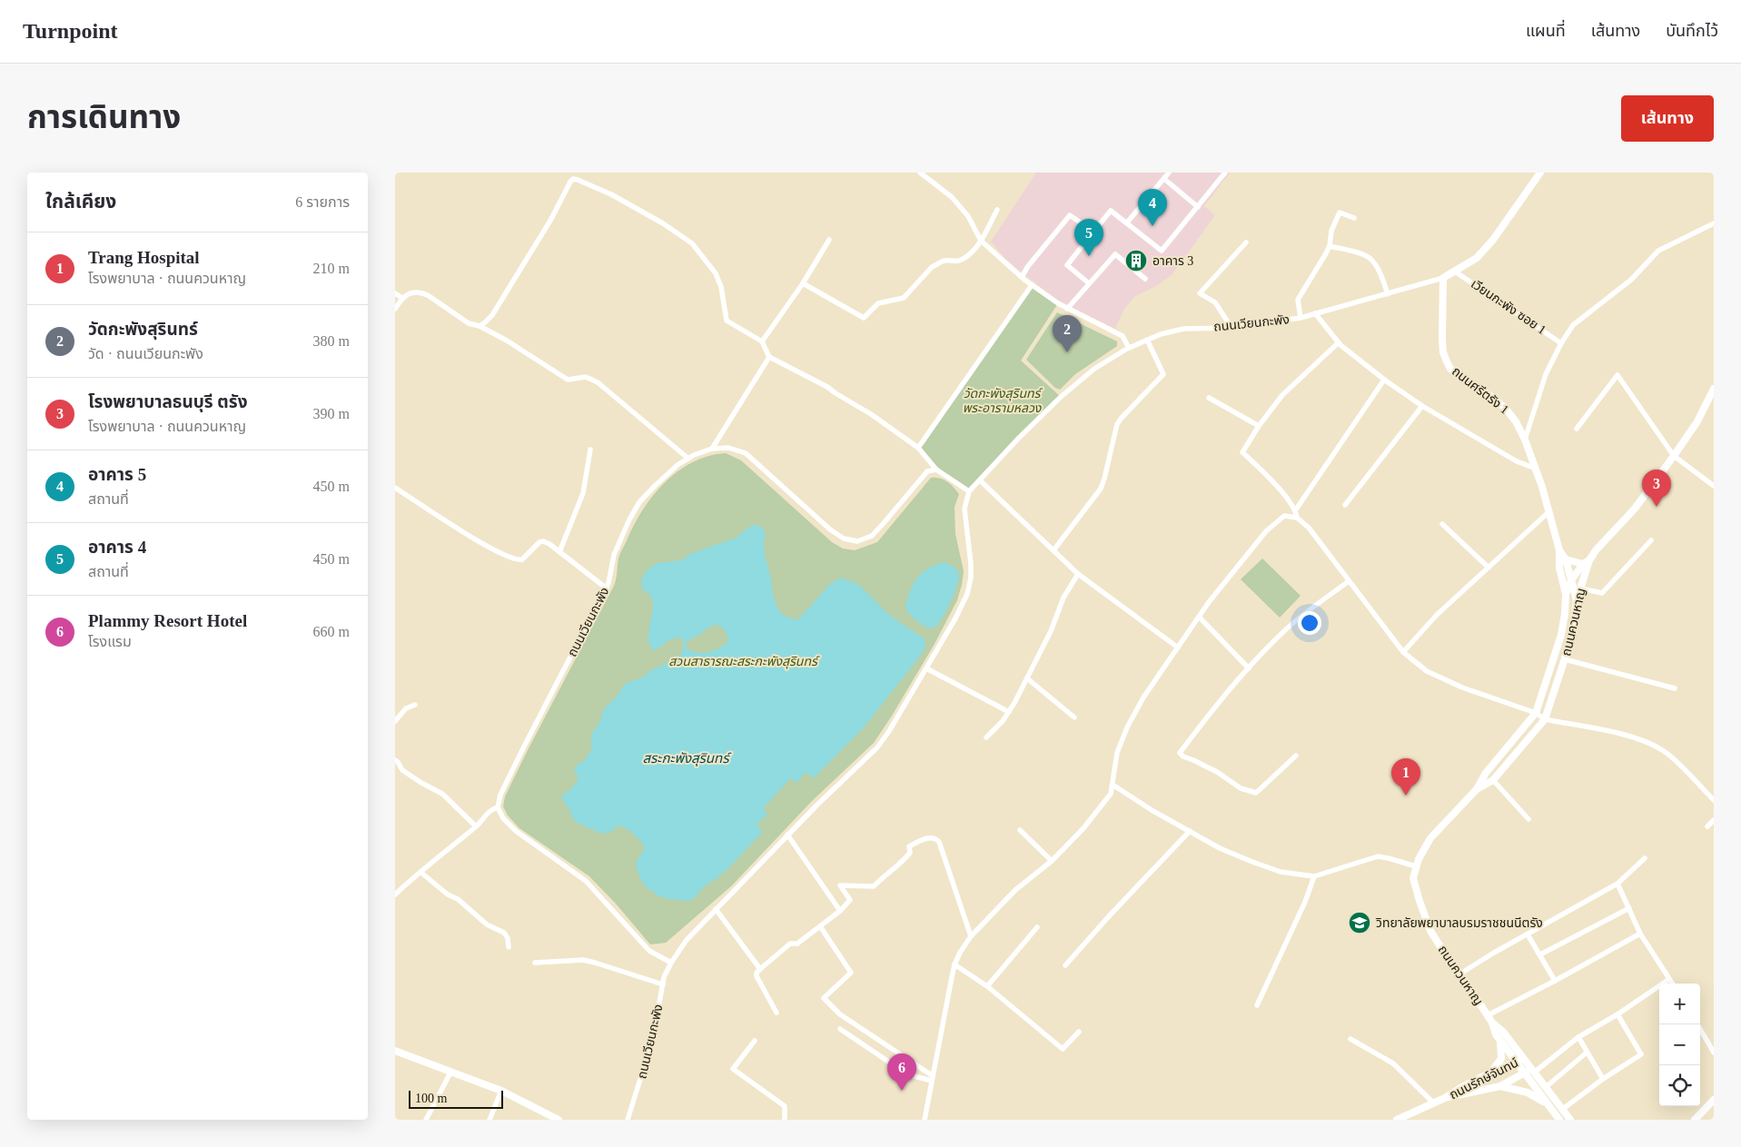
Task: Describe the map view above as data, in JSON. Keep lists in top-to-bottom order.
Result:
{
  "streets": {
    "main road": [
      "ถนนเวียนกะพัง",
      "ถนนศรีตรัง 1",
      "ถนนควนหาญ",
      "ถนนรักษ์จันทน์"
    ],
    "street": ["เวียนกะพัง ซอย 1"]
  },
  "crossings": [
    ["เวียนกะพัง ซอย 1", "ถนนเวียนกะพัง"],
    ["ถนนเวียนกะพัง", "ถนนศรีตรัง 1"],
    ["ถนนศรีตรัง 1", "ถนนควนหาญ"],
    ["ถนนควนหาญ", "ถนนรักษ์จันทน์"]
  ],
  "water": ["สระกะพังสุรินทร์"],
  "parks": ["วัดกะพังสุรินทร์ พระอารามหลวง", "สวนสาธารณะสระกะพังสุรินทร์"],
  "places": {
    "building": ["อาคาร 3"],
    "school or university": ["วิทยาลัยพยาบาลบรมราชชนนีตรัง"]
  },
  "scale_bar": "100 m",
  "page": {
    "header": "Turnpoint",
    "nav": ["แผนที่", "เส้นทาง", "บันทึกไว้"],
    "title": "การเดินทาง",
    "buttons": "เส้นทาง",
    "heading": ["ใกล้เคียง", "6 รายการ"],
    "pins": [
      "4",
      "5",
      "2",
      "3",
      "1",
      "6"
    ],
    "list": [
      {
        "mark": "1",
        "name": "Trang Hospital",
        "note": "โรงพยาบาล · ถนนควนหาญ",
        "value": "210 m"
      },
      {
        "mark": "2",
        "name": "วัดกะพังสุรินทร์",
        "note": "วัด · ถนนเวียนกะพัง",
        "value": "380 m"
      },
      {
        "mark": "3",
        "name": "โรงพยาบาลธนบุรี ตรัง",
        "note": "โรงพยาบาล · ถนนควนหาญ",
        "value": "390 m"
      },
      {
        "mark": "4",
        "name": "อาคาร 5",
        "note": "สถานที่",
        "value": "450 m"
      },
      {
        "mark": "5",
        "name": "อาคาร 4",
        "note": "สถานที่",
        "value": "450 m"
      },
      {
        "mark": "6",
        "name": "Plammy Resort Hotel",
        "note": "โรงแรม",
        "value": "660 m"
      }
    ],
    "map_buttons": ["+", "−"],
    "scale": "100 m"
  }
}
